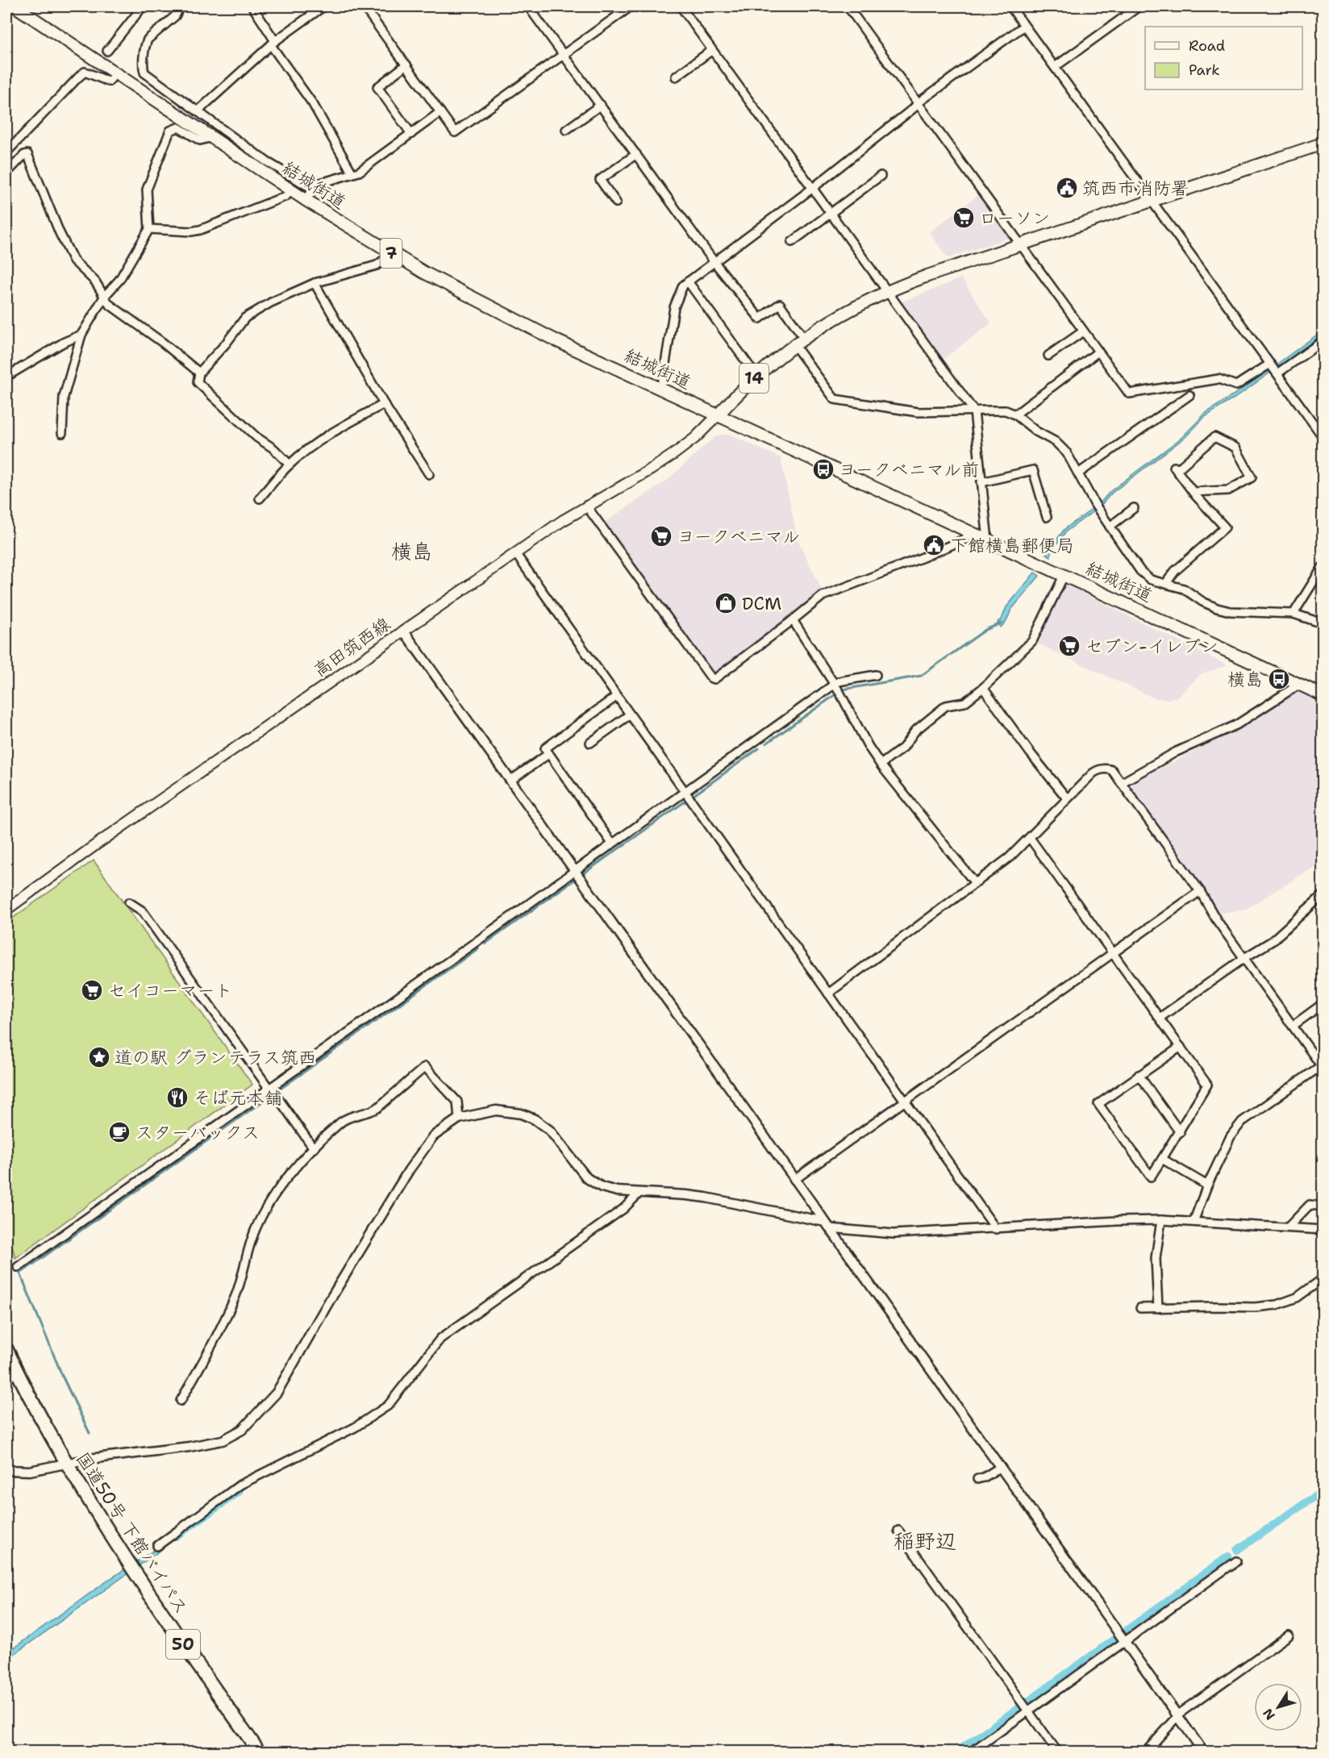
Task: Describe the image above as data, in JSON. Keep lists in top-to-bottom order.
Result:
{
  "streets": {
    "highway": ["国道50号 下館バイパス", "50"],
    "main road": [
      "結城街道",
      "7",
      "14",
      "高田筑西線"
    ]
  },
  "crossings": [
    ["結城街道", "14"],
    ["結城街道", "高田筑西線"],
    ["14", "高田筑西線"]
  ],
  "districts": ["横島", "稲野辺"],
  "places": {
    "public building": ["筑西市消防署", "下館横島郵便局"],
    "supermarket": [
      "ローソン",
      "ヨークベニマル",
      "セブン-イレブン",
      "セイコーマート"
    ],
    "bus stop": ["ヨークベニマル前", "横島"],
    "shop": ["DCM"],
    "place": ["道の駅 グランテラス筑西"],
    "restaurant": ["そば元本舗"],
    "cafe": ["スターバックス"]
  },
  "legend": ["Road", "Park"],
  "north": "bottom left"
}
